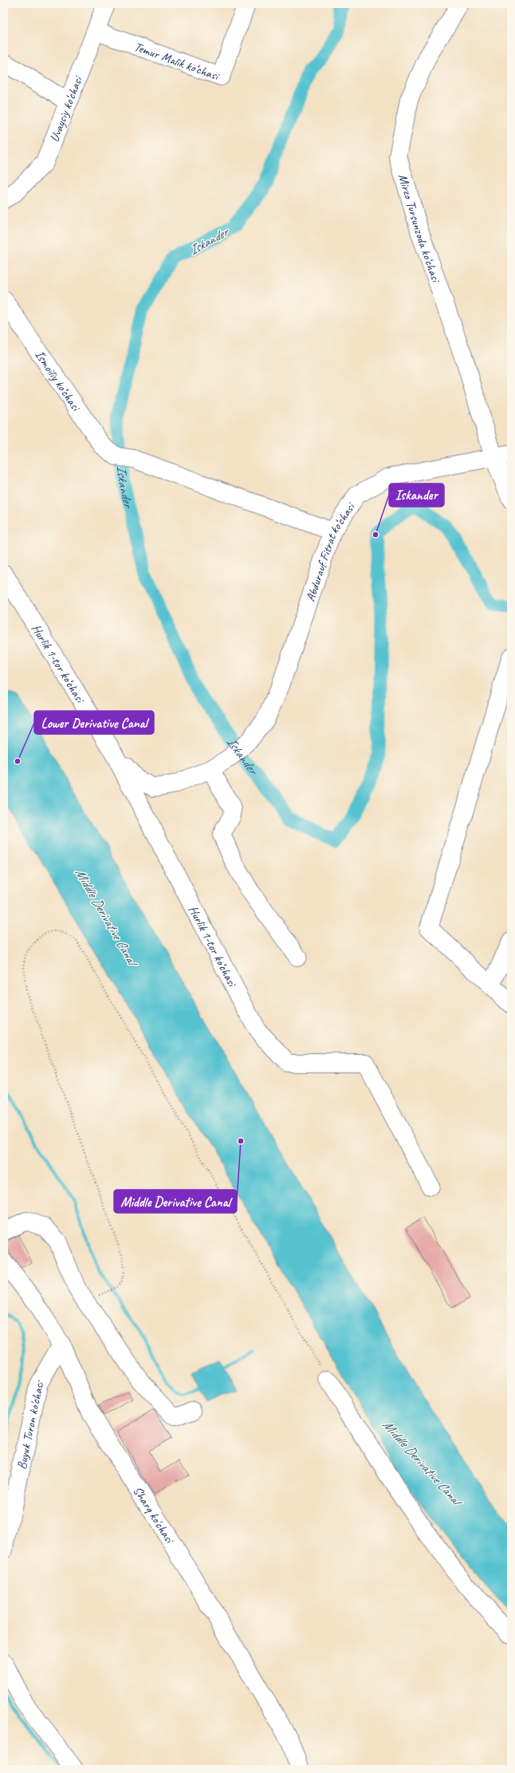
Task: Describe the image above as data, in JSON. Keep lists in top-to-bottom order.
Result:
{
  "streets": {
    "street": [
      "Temur Malik ko‘chasi",
      "Uvaysiy ko‘chasi",
      "Mirzo Tursunzoda ko‘chasi",
      "Ismoiliy ko‘chasi",
      "Abdurauf Fitrat ko‘chasi",
      "Hurlik 1-tor ko‘chasi",
      "Buyuk Turon ko'chasi",
      "Sharq ko'chasi"
    ]
  },
  "crossings": [
    ["Temur Malik ko‘chasi", "Uvaysiy ko‘chasi"],
    ["Mirzo Tursunzoda ko‘chasi", "Abdurauf Fitrat ko‘chasi"],
    ["Ismoiliy ko‘chasi", "Abdurauf Fitrat ko‘chasi"],
    ["Abdurauf Fitrat ko‘chasi", "Hurlik 1-tor ko‘chasi"],
    ["Buyuk Turon ko'chasi", "Sharq ko'chasi"]
  ],
  "water": ["Iskander", "Middle Derivative Canal"],
  "places": ["Iskander", "Lower Derivative Canal", "Middle Derivative Canal"]
}
